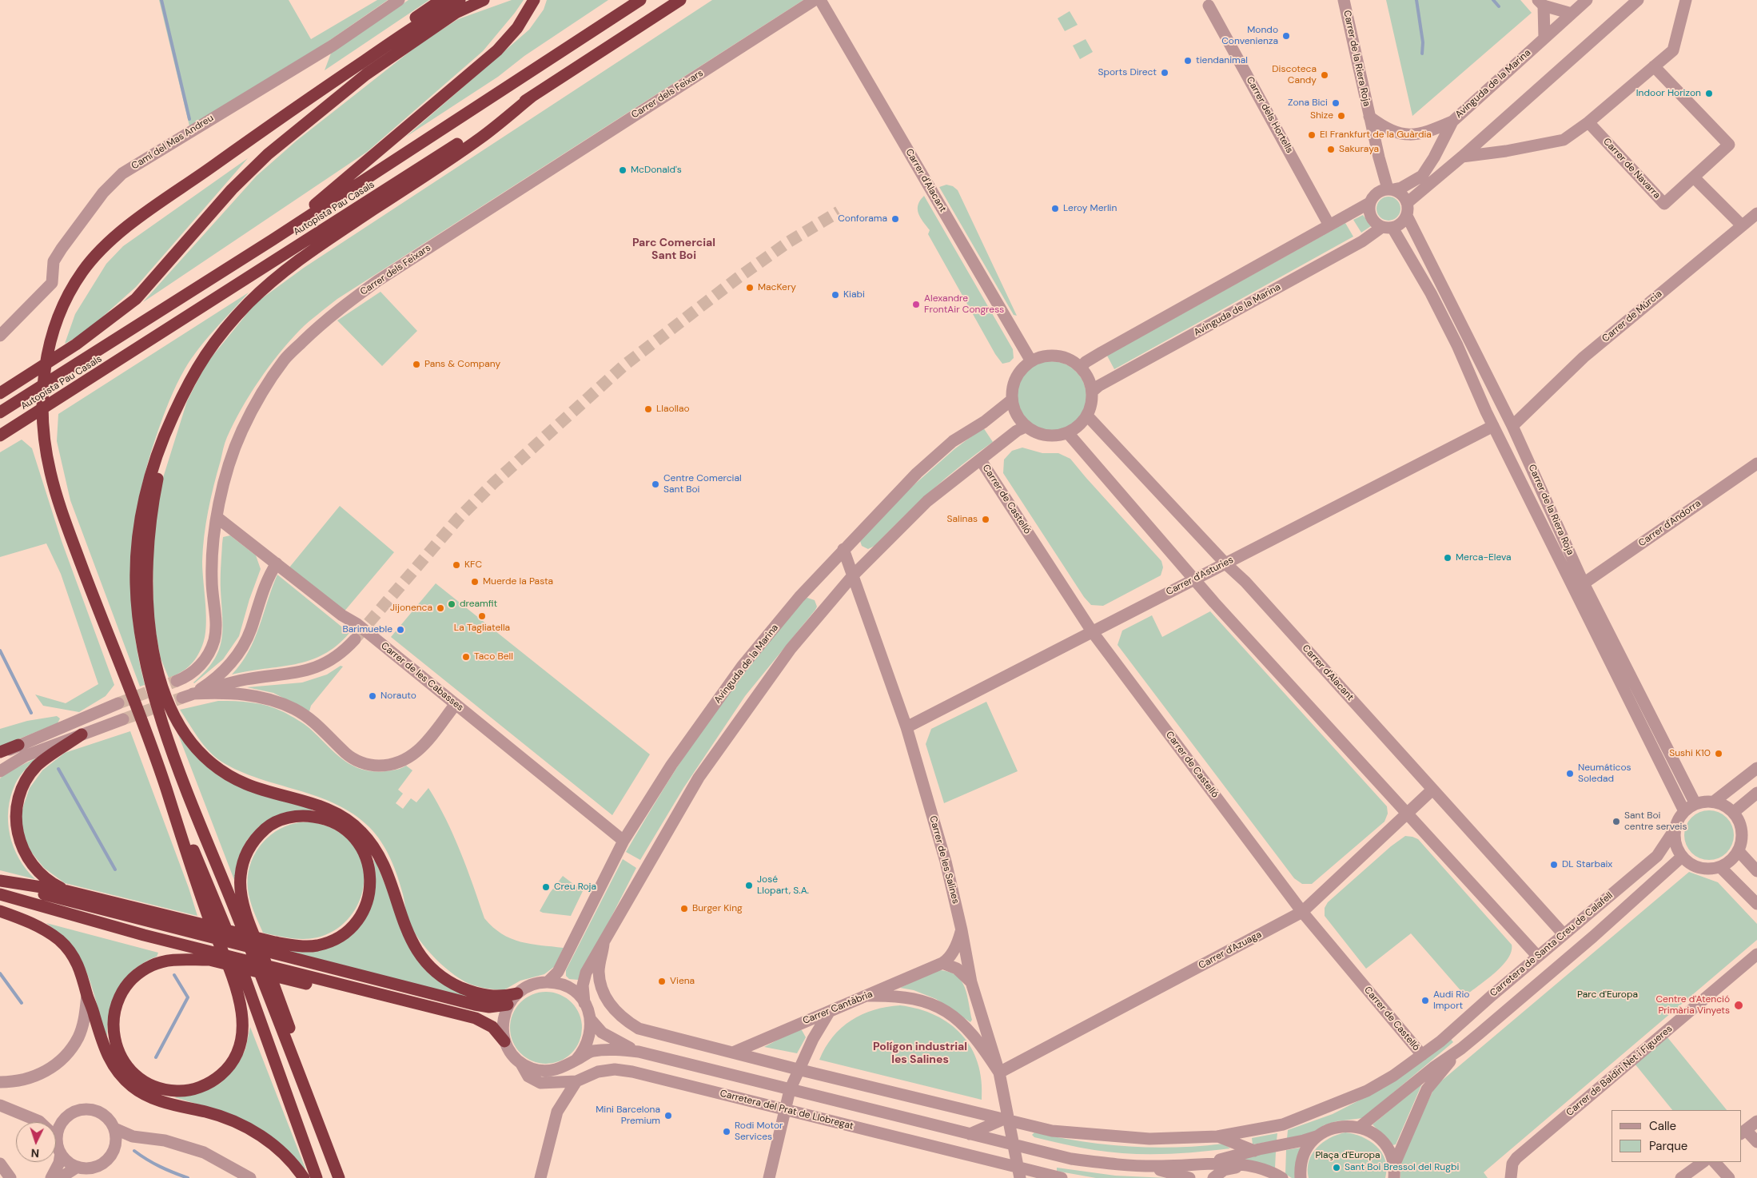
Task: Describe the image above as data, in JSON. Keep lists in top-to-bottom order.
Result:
{
  "streets": {
    "highway": ["Autopista Pau Casals"],
    "street": [
      "Carrer de la Riera Roja",
      "Avinguda de la Marina",
      "Carrer dels Feixars",
      "Carrer dels Hortells",
      "Camí del Mas Andreu",
      "Carrer de Navarra",
      "Carrer d'Alacant",
      "Carrer de Múrcia",
      "Carrer de Castelló",
      "Carrer d'Andorra",
      "Carrer d'Asturies",
      "Carrer de les Cabasses",
      "Carrer de les Salines",
      "Carretera de Santa Creu de Calafell",
      "Carrer d'Azuaga",
      "Carrer Cantàbria",
      "Carrer de Baldiri Net i Figueres",
      "Carretera del Prat de Llobregat"
    ]
  },
  "crossings": [
    ["Carrer de la Riera Roja", "Avinguda de la Marina"],
    ["Carrer de la Riera Roja", "Carrer de Múrcia"],
    ["Carrer de la Riera Roja", "Carrer d'Andorra"],
    ["Carrer de la Riera Roja", "Carrer d'Asturies"],
    ["Carrer de la Riera Roja", "Carretera de Santa Creu de Calafell"],
    ["Avinguda de la Marina", "Carrer d'Alacant"],
    ["Avinguda de la Marina", "Carrer de les Cabasses"],
    ["Avinguda de la Marina", "Carrer de les Salines"],
    ["Avinguda de la Marina", "Carretera del Prat de Llobregat"],
    ["Carrer dels Feixars", "Carrer de les Cabasses"],
    ["Carrer d'Alacant", "Carrer d'Asturies"],
    ["Carrer d'Alacant", "Carretera de Santa Creu de Calafell"],
    ["Carrer d'Alacant", "Carrer d'Azuaga"],
    ["Carrer de Castelló", "Carrer d'Asturies"],
    ["Carrer de Castelló", "Carretera de Santa Creu de Calafell"],
    ["Carrer de Castelló", "Carrer d'Azuaga"],
    ["Carrer d'Asturies", "Carrer de les Salines"],
    ["Carrer de les Salines", "Carrer d'Azuaga"],
    ["Carrer de les Salines", "Carrer Cantàbria"],
    ["Carrer de les Salines", "Carretera del Prat de Llobregat"]
  ],
  "districts": ["Parc Comercial Sant Boi", "Polígon industrial les Salines"],
  "parks": ["Parc d'Europa", "Plaça d'Europa"],
  "places": [
    "Mondo Convenienza",
    "tiendanimal",
    "Sports Direct",
    "Discoteca Candy",
    "Indoor Horizon",
    "Zona Bici",
    "Shize",
    "El Frankfurt de la Guàrdia",
    "Sakuraya",
    "McDonald's",
    "Leroy Merlin",
    "Conforama",
    "MacKery",
    "Kiabi",
    "Alexandre FrontAir Congress",
    "Pans & Company",
    "Llaollao",
    "Centre Comercial Sant Boi",
    "Salinas",
    "Merca-Eleva",
    "KFC",
    "Muerde la Pasta",
    "dreamfit",
    "Jijonenca",
    "La Tagliatella",
    "Barimueble",
    "Taco Bell",
    "Norauto",
    "Sushi K10",
    "Neumáticos Soledad",
    "Sant Boi centre serveis",
    "DL Starbaix",
    "José Llopart, S.A.",
    "Creu Roja",
    "Burger King",
    "Viena",
    "Audi Rio Import",
    "Centre d'Atenció Primària Vinyets",
    "Mini Barcelona Premium",
    "Rodi Motor Services",
    "Sant Boi Bressol del Rugbi"
  ],
  "legend": ["Calle", "Parque"],
  "north": "bottom"
}
